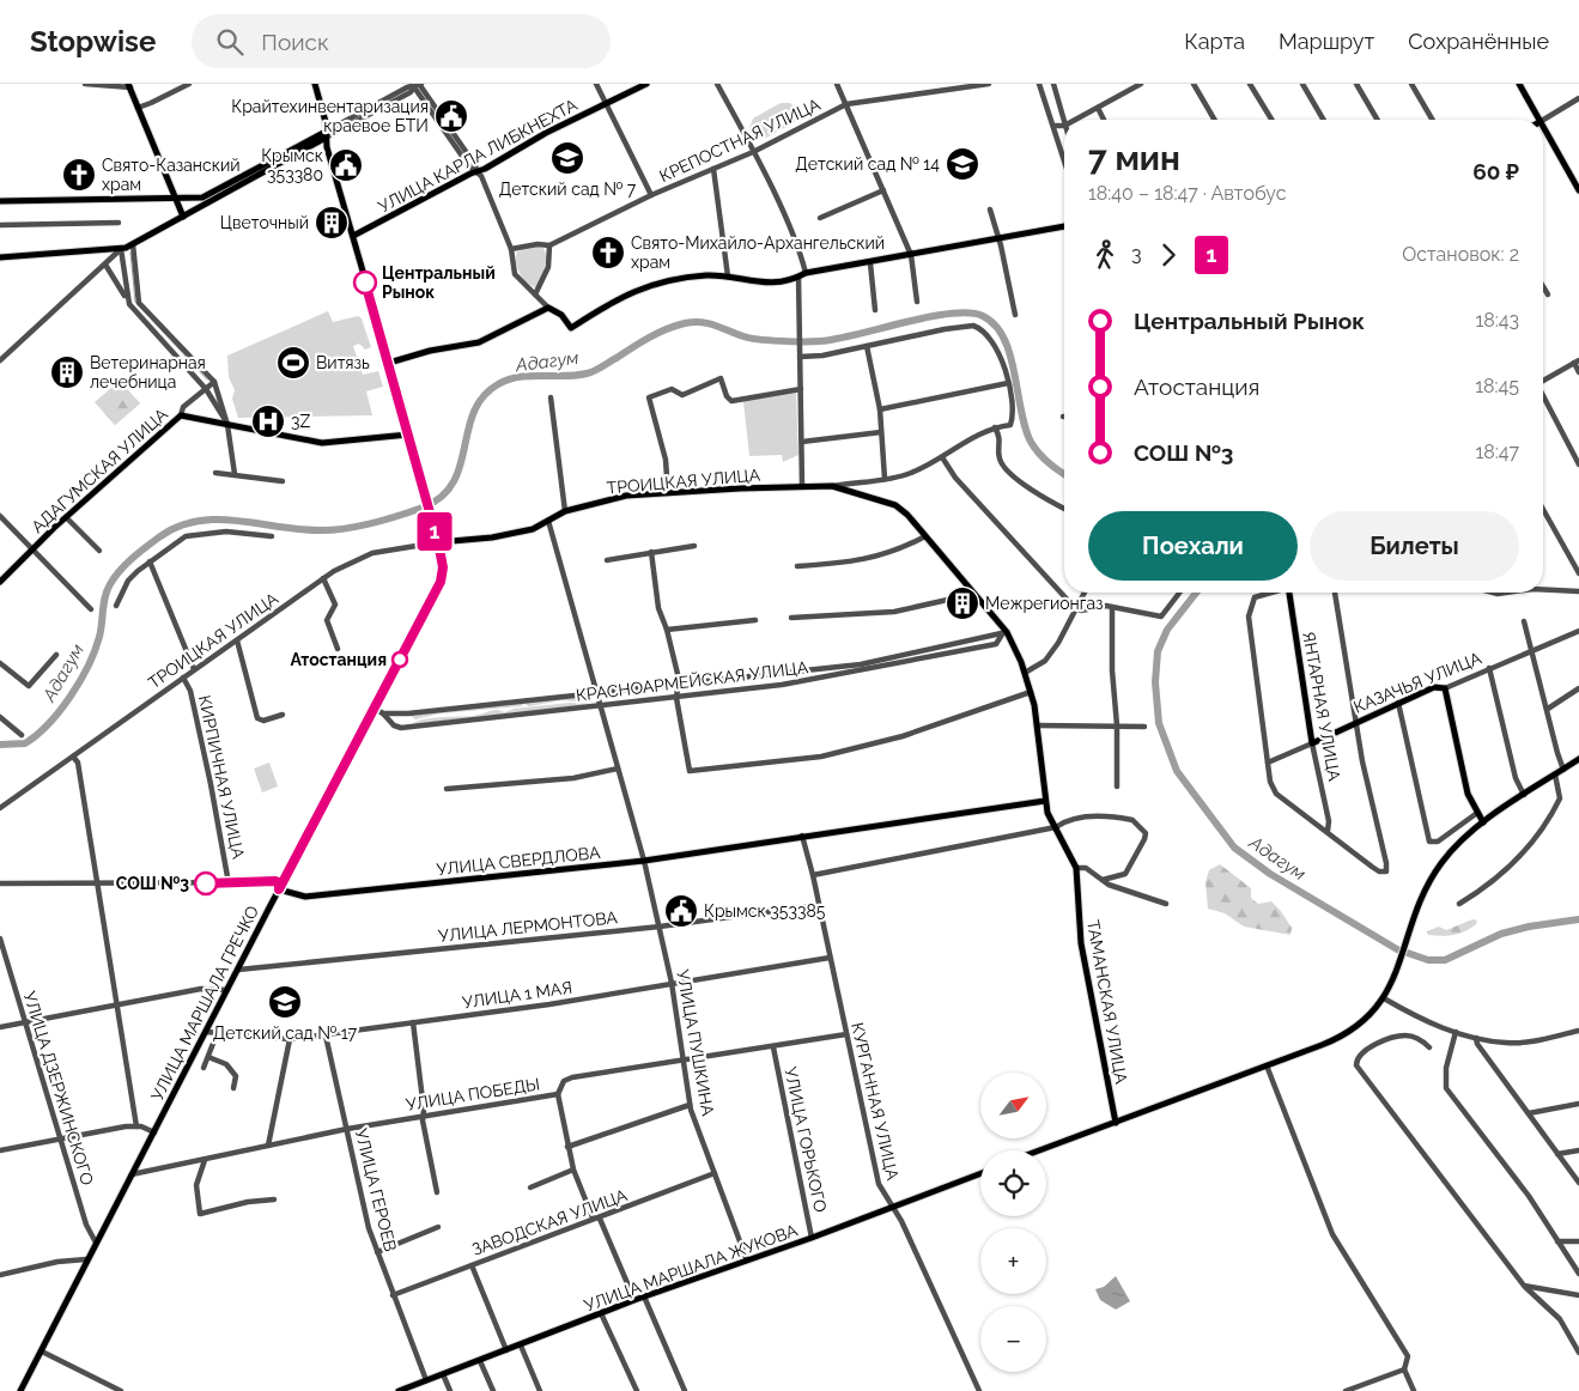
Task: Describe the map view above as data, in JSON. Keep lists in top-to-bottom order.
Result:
{
  "streets": {
    "main road": [
      "УЛИЦА КАРЛА ЛИБКНЕХТА",
      "АДАГУМСКАЯ УЛИЦА",
      "ТРОИЦКАЯ УЛИЦА",
      "КАЗАЧЬЯ УЛИЦА",
      "ЯНТАРНАЯ УЛИЦА",
      "УЛИЦА СВЕРДЛОВА",
      "ТАМАНСКАЯ УЛИЦА",
      "УЛИЦА МАРШАЛА ГРЕЧКО",
      "УЛИЦА МАРШАЛА ЖУКОВА"
    ],
    "street": [
      "КРЕПОСТНАЯ УЛИЦА",
      "КРАСНОАРМЕЙСКАЯ УЛИЦА",
      "КИРПИЧНАЯ УЛИЦА",
      "УЛИЦА ЛЕРМОНТОВА",
      "УЛИЦА 1 МАЯ",
      "УЛИЦА ПУШКИНА",
      "УЛИЦА ДЗЕРЖИНСКОГО",
      "УЛИЦА ПОБЕДЫ",
      "КУРГАННАЯ УЛИЦА",
      "УЛИЦА ГОРЬКОГО",
      "УЛИЦА ГЕРОЕВ",
      "ЗАВОДСКАЯ УЛИЦА"
    ]
  },
  "crossings": [
    ["УЛИЦА КАРЛА ЛИБКНЕХТА", "УЛИЦА МАРШАЛА ГРЕЧКО"],
    ["АДАГУМСКАЯ УЛИЦА", "УЛИЦА МАРШАЛА ГРЕЧКО"],
    ["ТРОИЦКАЯ УЛИЦА", "КИРПИЧНАЯ УЛИЦА"],
    ["ТРОИЦКАЯ УЛИЦА", "ТАМАНСКАЯ УЛИЦА"],
    ["ТРОИЦКАЯ УЛИЦА", "УЛИЦА МАРШАЛА ГРЕЧКО"],
    ["ТРОИЦКАЯ УЛИЦА", "УЛИЦА ПУШКИНА"],
    ["КРАСНОАРМЕЙСКАЯ УЛИЦА", "ТАМАНСКАЯ УЛИЦА"],
    ["КРАСНОАРМЕЙСКАЯ УЛИЦА", "УЛИЦА МАРШАЛА ГРЕЧКО"],
    ["КРАСНОАРМЕЙСКАЯ УЛИЦА", "УЛИЦА ПУШКИНА"],
    ["КАЗАЧЬЯ УЛИЦА", "ЯНТАРНАЯ УЛИЦА"],
    ["КИРПИЧНАЯ УЛИЦА", "УЛИЦА СВЕРДЛОВА"],
    ["УЛИЦА СВЕРДЛОВА", "ТАМАНСКАЯ УЛИЦА"],
    ["УЛИЦА СВЕРДЛОВА", "УЛИЦА МАРШАЛА ГРЕЧКО"],
    ["УЛИЦА СВЕРДЛОВА", "УЛИЦА ПУШКИНА"],
    ["УЛИЦА СВЕРДЛОВА", "КУРГАННАЯ УЛИЦА"],
    ["УЛИЦА ЛЕРМОНТОВА", "УЛИЦА МАРШАЛА ГРЕЧКО"],
    ["УЛИЦА ЛЕРМОНТОВА", "УЛИЦА ПУШКИНА"],
    ["УЛИЦА ЛЕРМОНТОВА", "КУРГАННАЯ УЛИЦА"],
    ["УЛИЦА 1 МАЯ", "УЛИЦА МАРШАЛА ГРЕЧКО"],
    ["УЛИЦА 1 МАЯ", "УЛИЦА ПУШКИНА"],
    ["УЛИЦА 1 МАЯ", "КУРГАННАЯ УЛИЦА"],
    ["УЛИЦА 1 МАЯ", "УЛИЦА ГЕРОЕВ"],
    ["УЛИЦА МАРШАЛА ГРЕЧКО", "УЛИЦА ДЗЕРЖИНСКОГО"],
    ["УЛИЦА МАРШАЛА ГРЕЧКО", "УЛИЦА ПОБЕДЫ"],
    ["УЛИЦА ПУШКИНА", "УЛИЦА ПОБЕДЫ"],
    ["УЛИЦА ПУШКИНА", "ЗАВОДСКАЯ УЛИЦА"],
    ["УЛИЦА ПУШКИНА", "УЛИЦА МАРШАЛА ЖУКОВА"],
    ["УЛИЦА ПОБЕДЫ", "КУРГАННАЯ УЛИЦА"],
    ["УЛИЦА ПОБЕДЫ", "УЛИЦА ГОРЬКОГО"],
    ["УЛИЦА ПОБЕДЫ", "УЛИЦА ГЕРОЕВ"],
    ["КУРГАННАЯ УЛИЦА", "УЛИЦА МАРШАЛА ЖУКОВА"],
    ["УЛИЦА ГОРЬКОГО", "УЛИЦА МАРШАЛА ЖУКОВА"],
    ["УЛИЦА ГЕРОЕВ", "ЗАВОДСКАЯ УЛИЦА"],
    ["УЛИЦА ГЕРОЕВ", "УЛИЦА МАРШАЛА ЖУКОВА"]
  ],
  "water": ["Адагум"],
  "places": {
    "public building": ["Крайтехинвентаризация краевое БТИ", "Крымск 353380", "Крымск 353385"],
    "school or university": ["Детский сад № 7", "Детский сад № 14", "Детский сад № 17"],
    "church": ["Свято-Казанский храм", "Свято-Михайло-Архангельский храм"],
    "building": ["Цветочный", "Ветеринарная лечебница", "Межрегионгаз"],
    "other": ["Центральный Рынок", "Атостанция", "СОШ №3"],
    "sports": ["Витязь"],
    "hospital": ["3Z"]
  },
  "lines": ["bus line 1"],
  "north": "top right",
  "page": {
    "header": "Stopwise",
    "search": "Поиск",
    "nav": ["Карта", "Маршрут", "Сохранённые"],
    "on_map": "1",
    "heading": ["7 мин", "18:40 – 18:47 · Автобус", "60 ₽"],
    "legs": ["3", "1", "Остановок: 2"],
    "list": [
      {
        "name": "Центральный Рынок",
        "value": "18:43"
      },
      {
        "name": "Атостанция",
        "value": "18:45"
      },
      {
        "name": "СОШ №3",
        "value": "18:47"
      }
    ],
    "buttons": ["Поехали", "Билеты"],
    "map_buttons": ["+", "−"]
  }
}
